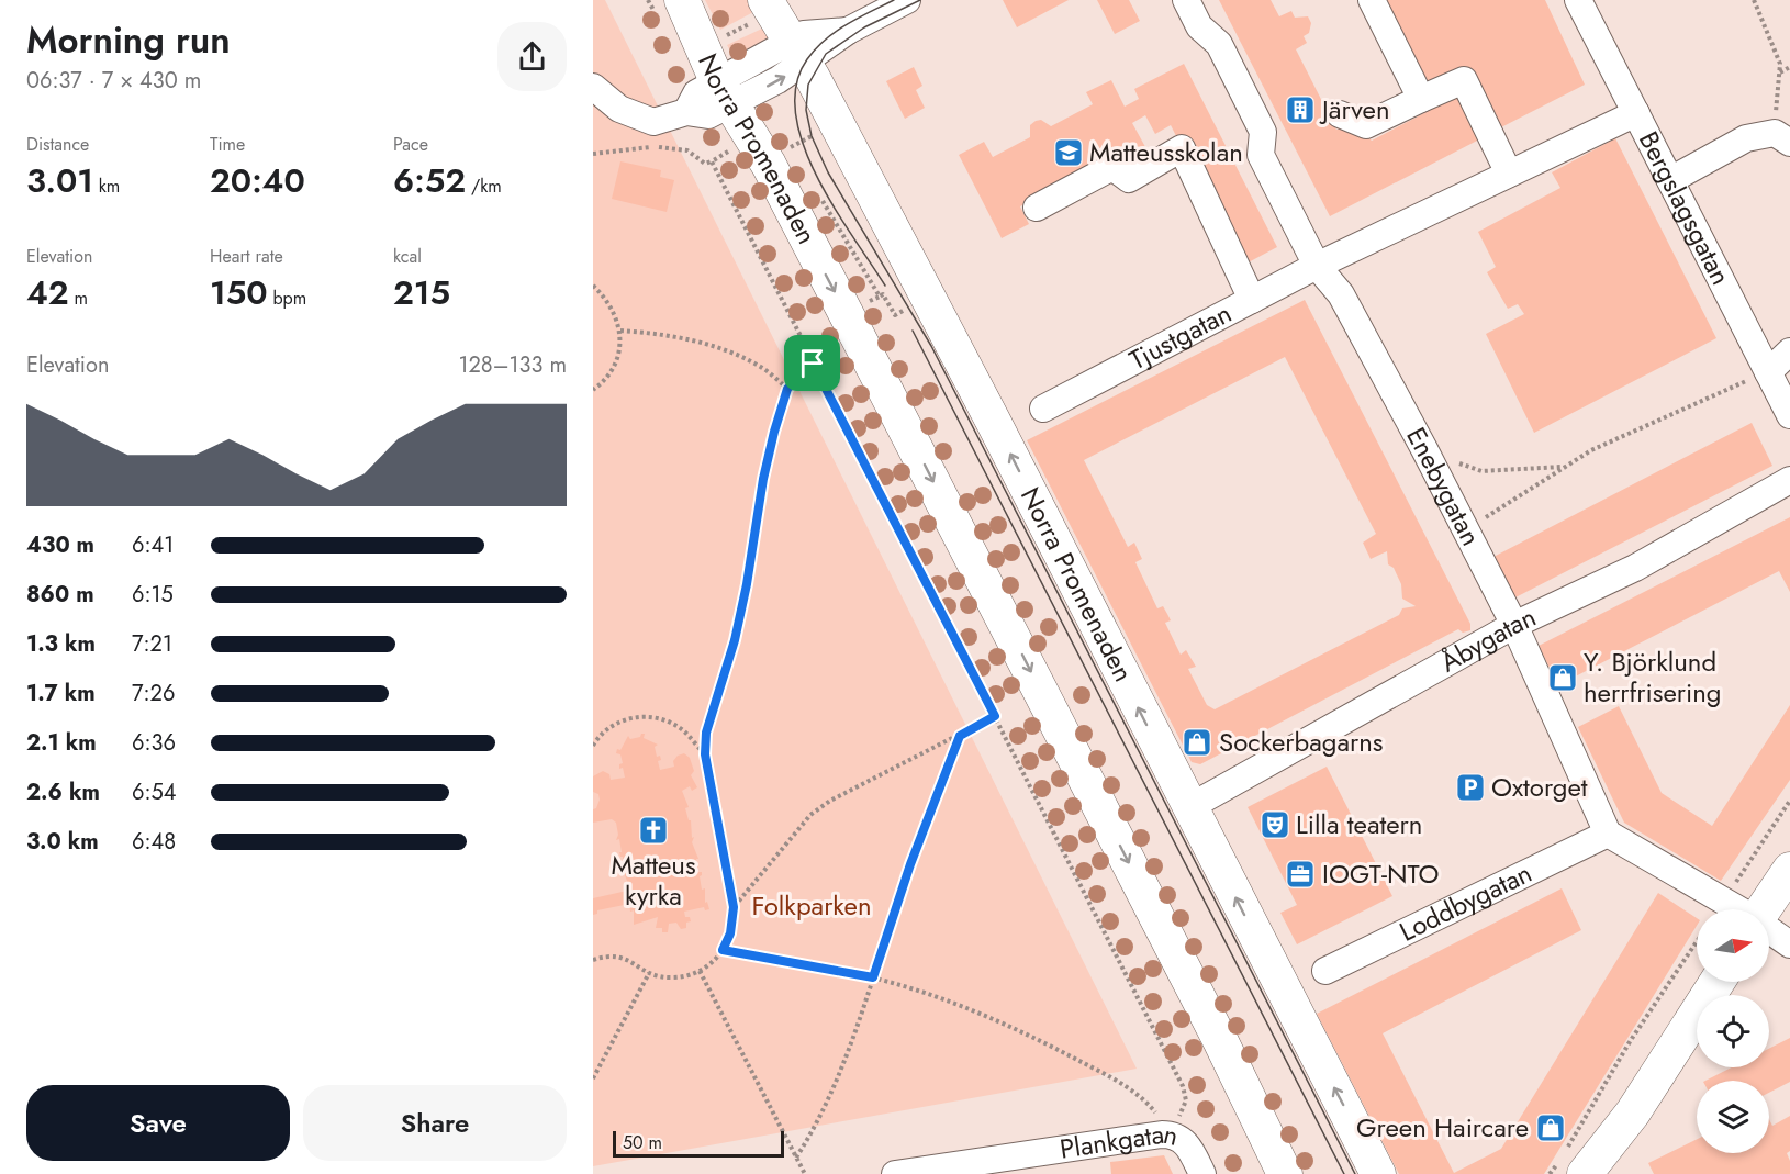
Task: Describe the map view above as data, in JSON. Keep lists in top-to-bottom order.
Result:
{
  "streets": {
    "main road": ["Norra Promenaden"],
    "street": [
      "Bergslagsgatan",
      "Tjustgatan",
      "Enebygatan",
      "Åbygatan",
      "Loddbygatan",
      "Plankgatan"
    ]
  },
  "crossings": [
    ["Norra Promenaden", "Åbygatan"],
    ["Bergslagsgatan", "Tjustgatan"],
    ["Tjustgatan", "Enebygatan"],
    ["Enebygatan", "Åbygatan"],
    ["Enebygatan", "Loddbygatan"]
  ],
  "parks": ["Folkparken"],
  "places": {
    "building": ["Järven"],
    "school or university": ["Matteusskolan"],
    "shop": ["Y. Björklund herrfrisering", "Sockerbagarns", "Green Haircare"],
    "parking": ["Oxtorget"],
    "theatre": ["Lilla teatern"],
    "church": ["Matteus kyrka"],
    "office": ["IOGT-NTO"]
  },
  "scale_bar": "50 m",
  "north": "right",
  "page": {
    "heading": ["Morning run", "06:37 · 7 × 430 m"],
    "stats": [
      ["Distance", "3.01 km"],
      ["Time", "20:40"],
      ["Pace", "6:52 /km"],
      ["Elevation", "42 m"],
      ["Heart rate", "150 bpm"],
      ["kcal", "215"]
    ],
    "chart": ["Elevation", "128–133 m"],
    "list": [
      {
        "name": "430 m",
        "note": "6:41"
      },
      {
        "name": "860 m",
        "note": "6:15"
      },
      {
        "name": "1.3 km",
        "note": "7:21"
      },
      {
        "name": "1.7 km",
        "note": "7:26"
      },
      {
        "name": "2.1 km",
        "note": "6:36"
      },
      {
        "name": "2.6 km",
        "note": "6:54"
      },
      {
        "name": "3.0 km",
        "note": "6:48"
      }
    ],
    "buttons": ["Save", "Share"],
    "scale": "50 m"
  }
}
